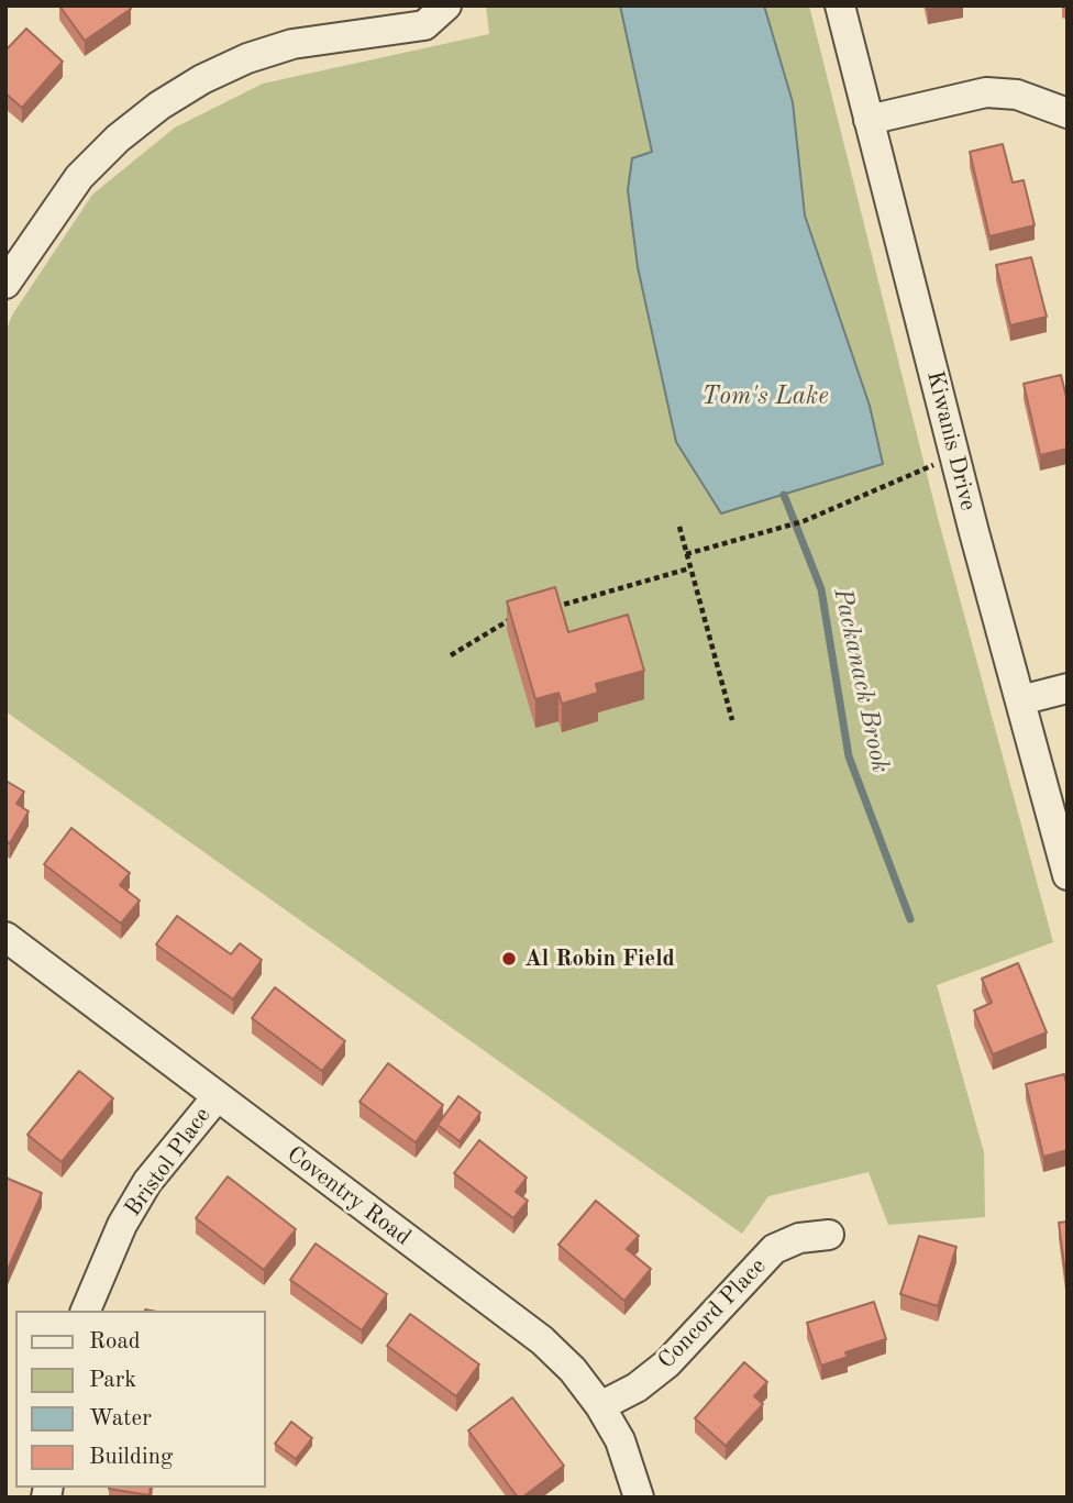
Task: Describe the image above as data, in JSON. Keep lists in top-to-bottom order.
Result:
{
  "streets": {
    "street": [
      "Kiwanis Drive",
      "Bristol Place",
      "Coventry Road",
      "Concord Place"
    ]
  },
  "crossings": [
    ["Bristol Place", "Coventry Road"],
    ["Coventry Road", "Concord Place"]
  ],
  "water": ["Tom's Lake", "Packanack Brook"],
  "places": ["Al Robin Field"],
  "legend": [
    "Road",
    "Park",
    "Water",
    "Building"
  ]
}
